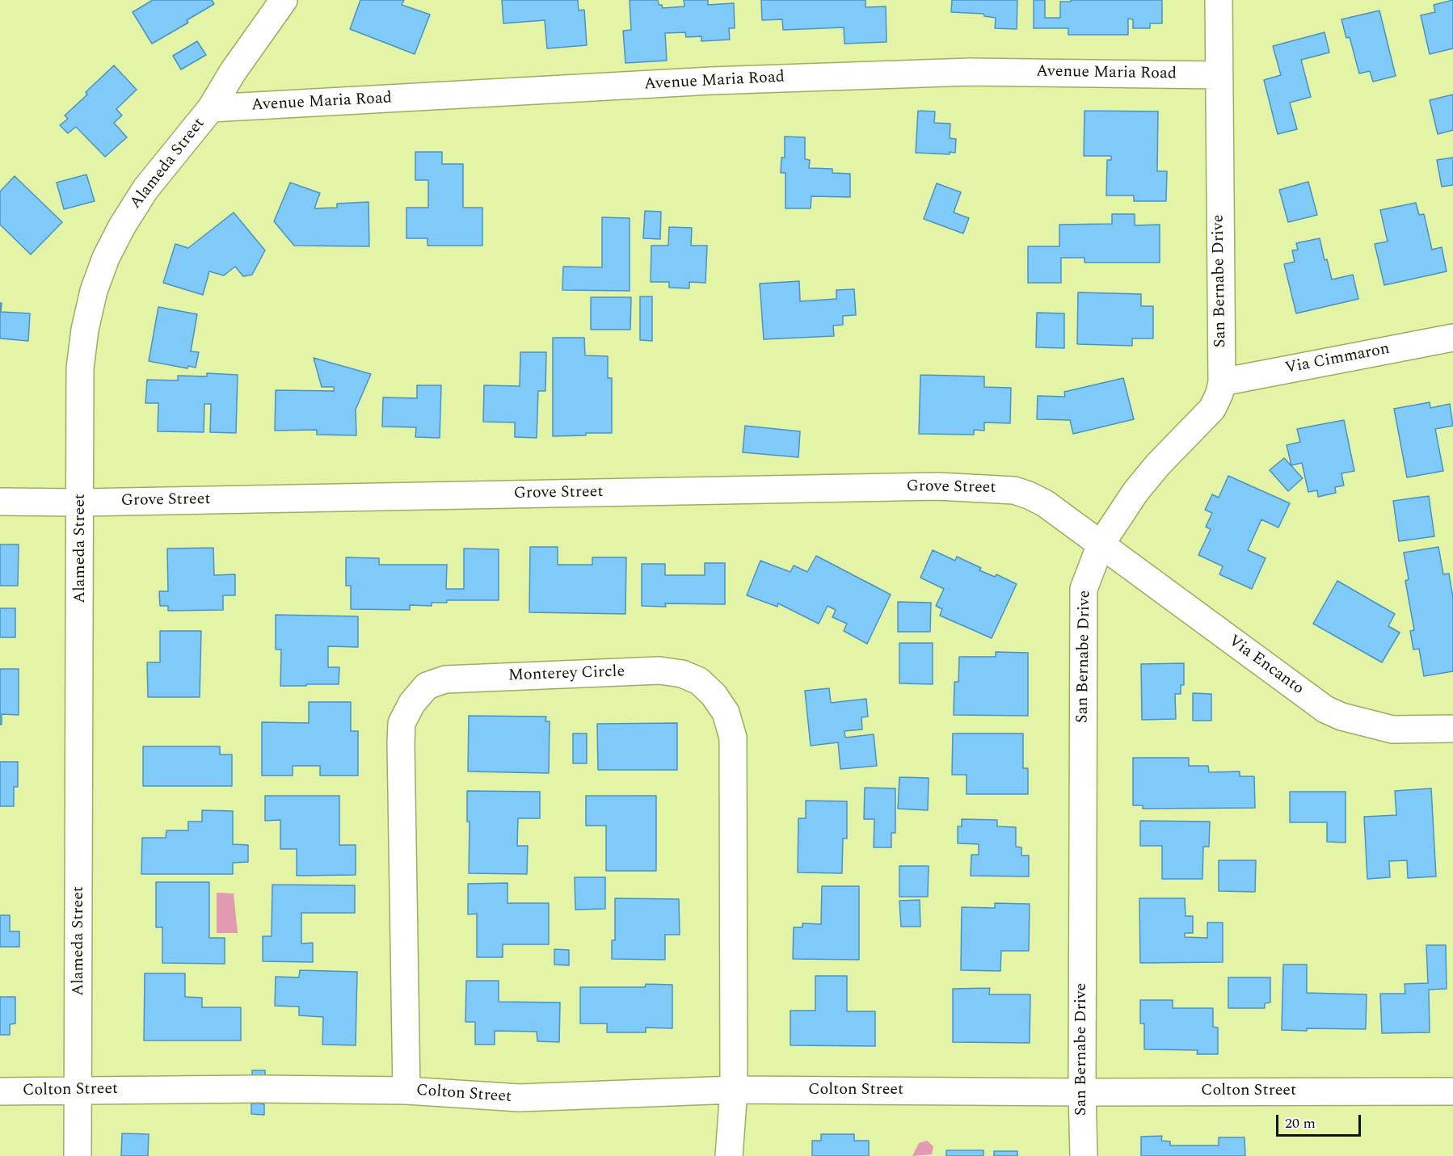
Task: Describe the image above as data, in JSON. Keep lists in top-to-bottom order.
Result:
{
  "streets": {
    "street": [
      "Avenue Maria Road",
      "Alameda Street",
      "San Bernabe Drive",
      "Via Cimmaron",
      "Grove Street",
      "Via Encanto",
      "Monterey Circle",
      "Colton Street"
    ]
  },
  "crossings": [
    ["Avenue Maria Road", "Alameda Street"],
    ["Avenue Maria Road", "San Bernabe Drive"],
    ["Alameda Street", "Grove Street"],
    ["Alameda Street", "Colton Street"],
    ["San Bernabe Drive", "Via Cimmaron"],
    ["San Bernabe Drive", "Grove Street"],
    ["San Bernabe Drive", "Via Encanto"],
    ["San Bernabe Drive", "Colton Street"],
    ["Grove Street", "Via Encanto"],
    ["Monterey Circle", "Colton Street"]
  ],
  "scale_bar": "20 m"
}
